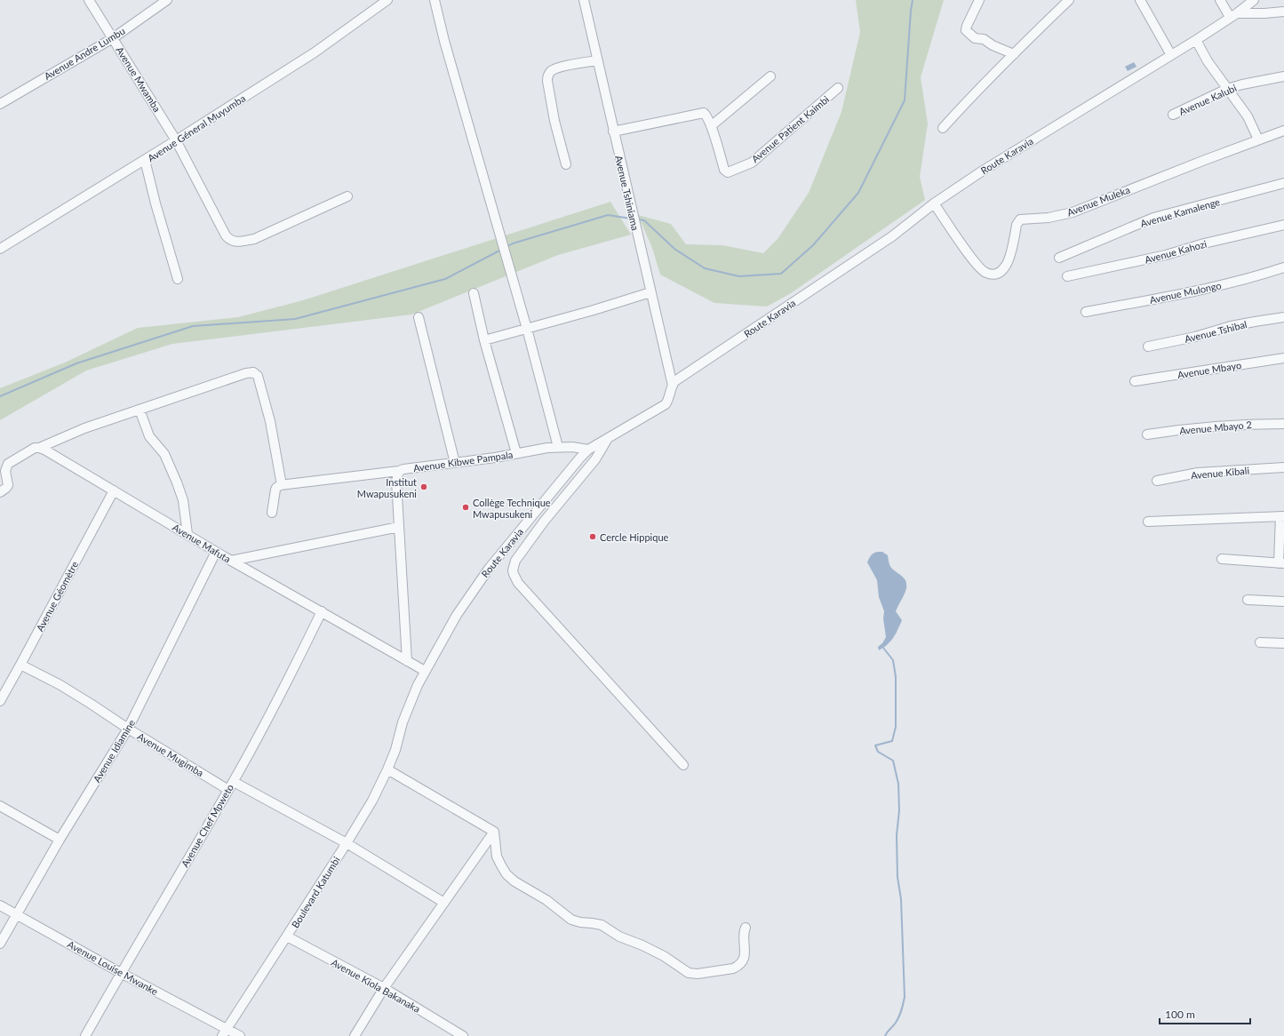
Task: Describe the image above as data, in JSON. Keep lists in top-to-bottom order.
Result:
{
  "streets": {
    "street": [
      "Avenue Andre Lumbu",
      "Avenue Mwamba",
      "Avenue Kalubi",
      "Avenue Géneral Muyumba",
      "Avenue Patient Kaimbi",
      "Route Karavia",
      "Avenue Tshiniama",
      "Avenue Muleka",
      "Avenue Kamalenge",
      "Avenue Kahozi",
      "Avenue Mulongo",
      "Avenue Tshibal",
      "Avenue Mbayo",
      "Avenue Mbayo 2",
      "Avenue Kibwe Pampala",
      "Avenue Kibali",
      "Avenue Mafuta",
      "Avenue Géomètre",
      "Avenue Idiamine",
      "Avenue Mugimba",
      "Avenue Chef Mpweto",
      "Boulevard Katumbi",
      "Avenue Louise Mwanke",
      "Avenue Kiola Bakanaka"
    ]
  },
  "crossings": [
    ["Avenue Andre Lumbu", "Avenue Mwamba"],
    ["Avenue Mwamba", "Avenue Géneral Muyumba"],
    ["Avenue Patient Kaimbi", "Avenue Tshiniama"],
    ["Route Karavia", "Avenue Tshiniama"],
    ["Route Karavia", "Avenue Muleka"],
    ["Route Karavia", "Avenue Kibwe Pampala"],
    ["Route Karavia", "Avenue Mafuta"],
    ["Route Karavia", "Boulevard Katumbi"],
    ["Avenue Kibwe Pampala", "Avenue Mafuta"],
    ["Avenue Mafuta", "Avenue Géomètre"],
    ["Avenue Mafuta", "Avenue Idiamine"],
    ["Avenue Mafuta", "Avenue Chef Mpweto"],
    ["Avenue Géomètre", "Avenue Mugimba"],
    ["Avenue Idiamine", "Avenue Mugimba"],
    ["Avenue Idiamine", "Avenue Louise Mwanke"],
    ["Avenue Mugimba", "Avenue Chef Mpweto"],
    ["Avenue Chef Mpweto", "Avenue Louise Mwanke"],
    ["Boulevard Katumbi", "Avenue Louise Mwanke"],
    ["Boulevard Katumbi", "Avenue Kiola Bakanaka"]
  ],
  "places": ["Institut Mwapusukeni", "Collège Technique Mwapusukeni", "Cercle Hippique"],
  "scale_bar": "100 m"
}
